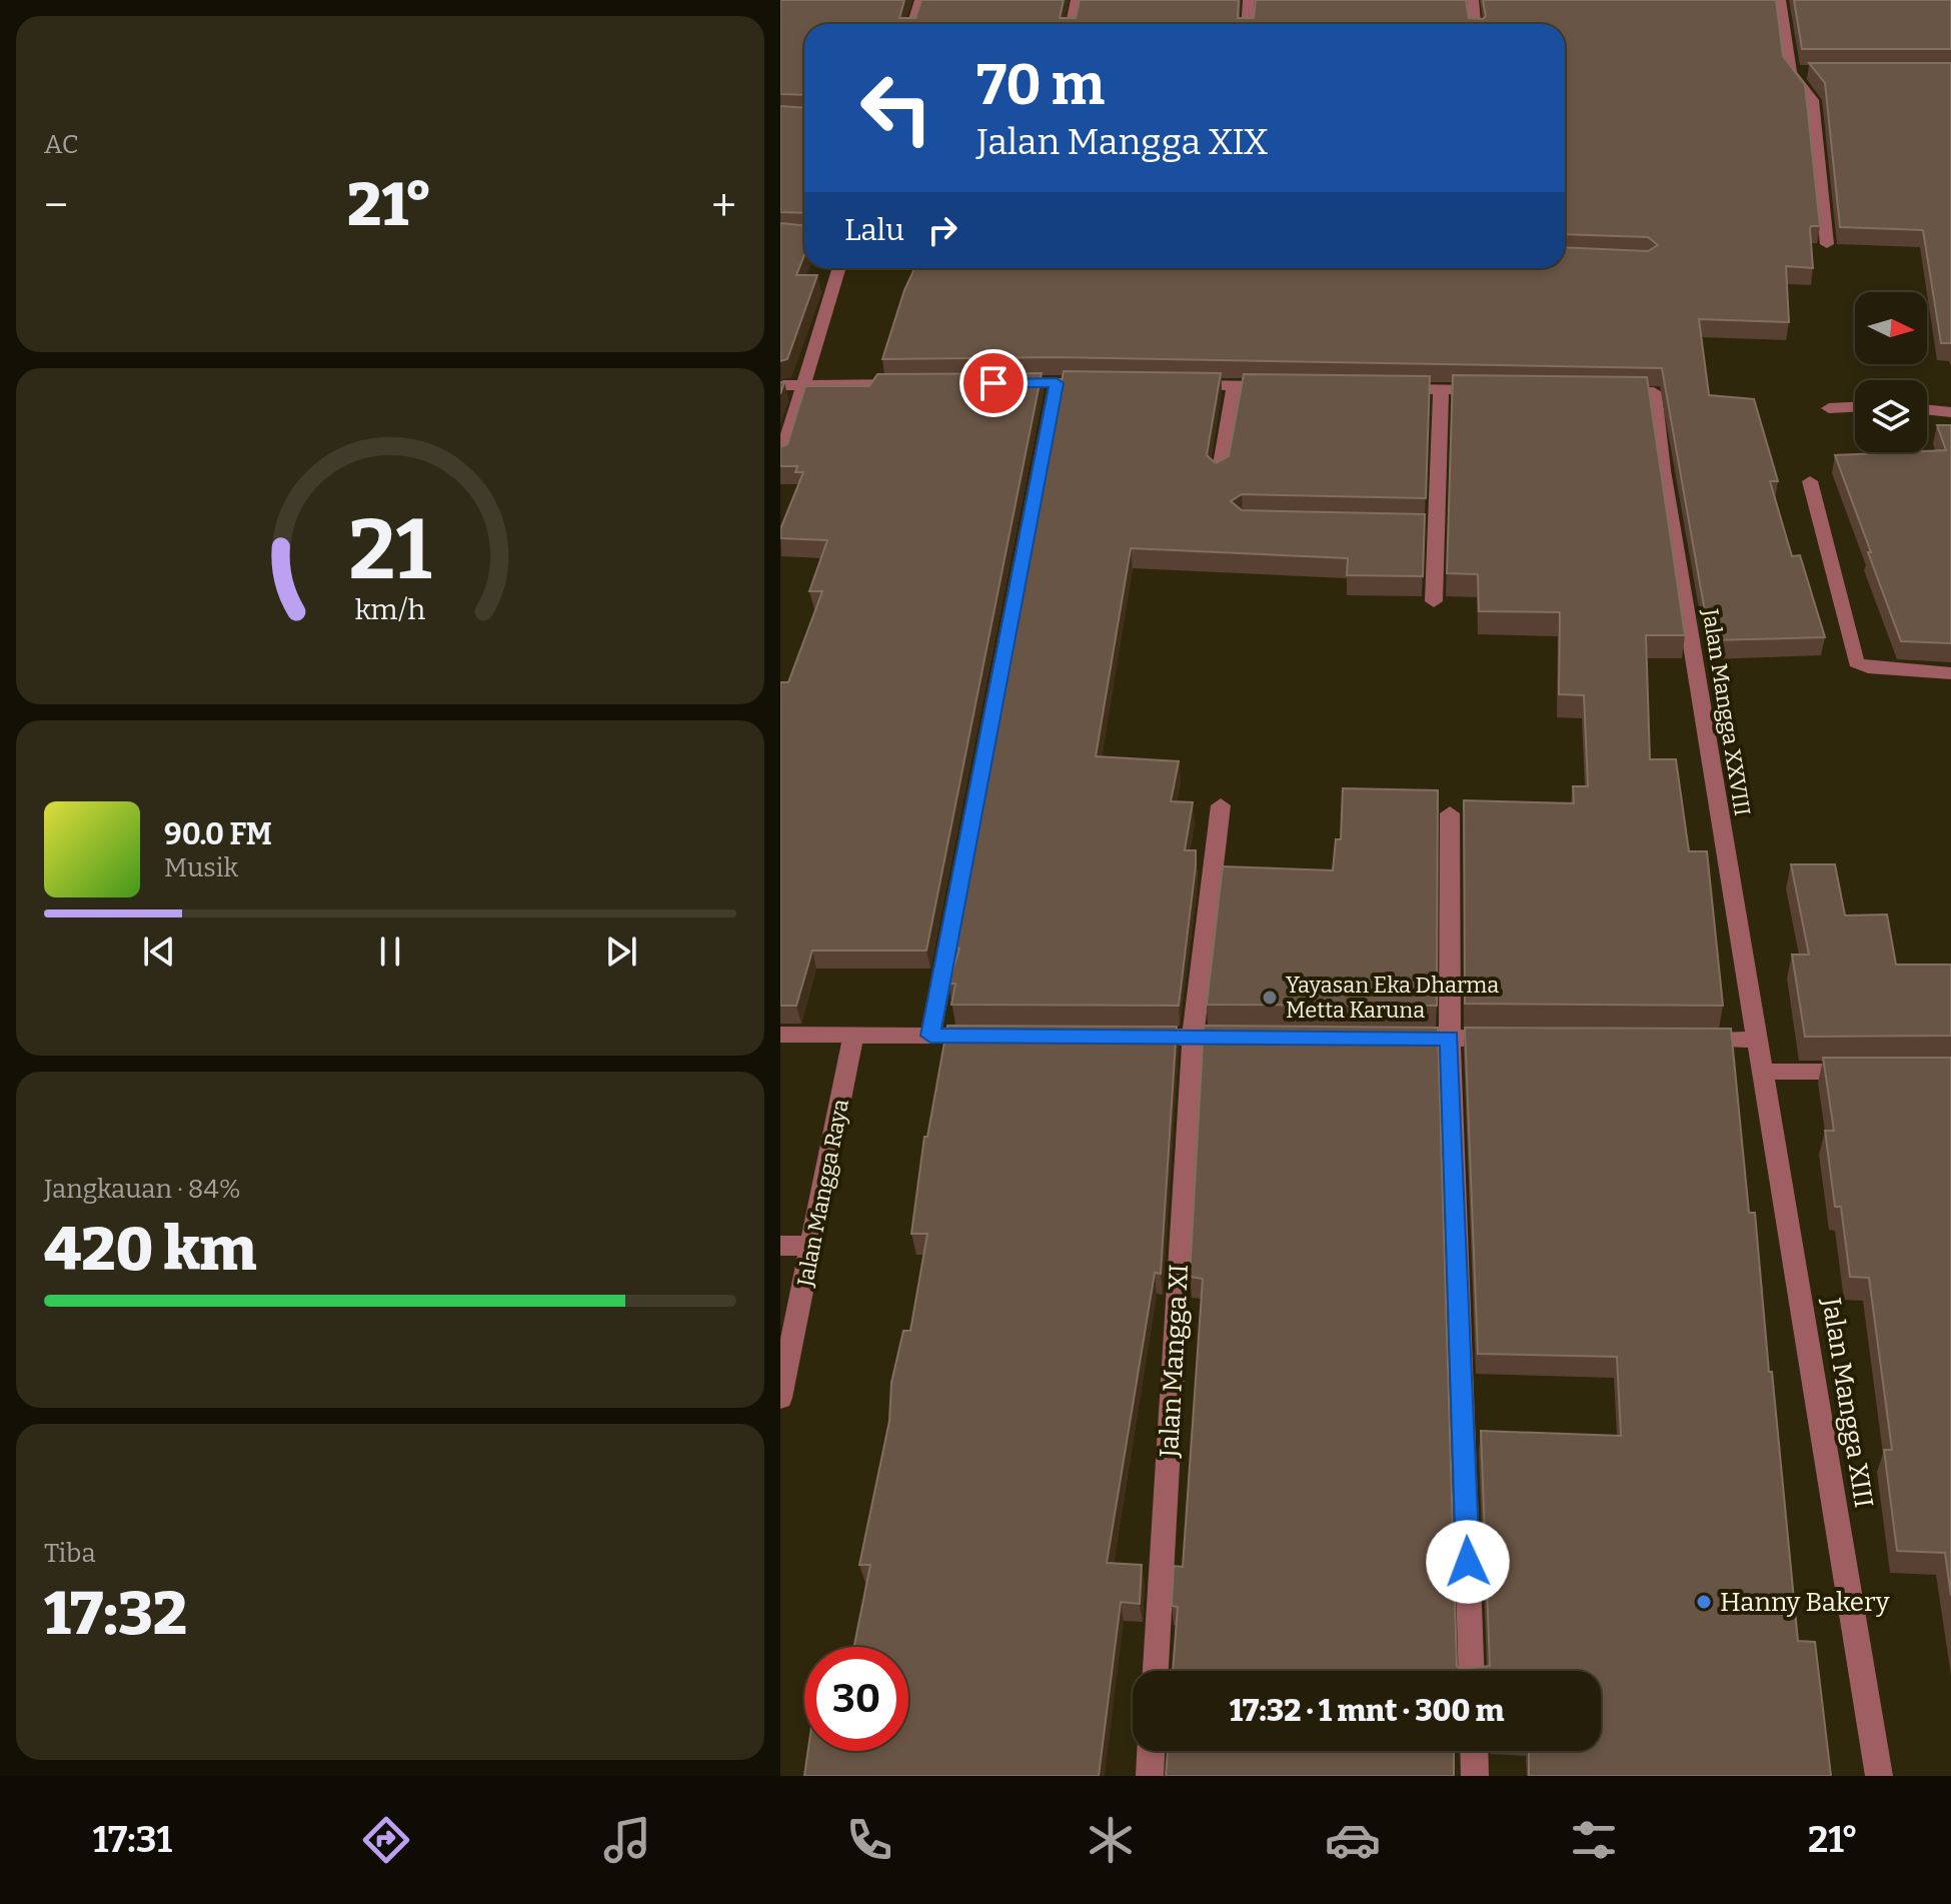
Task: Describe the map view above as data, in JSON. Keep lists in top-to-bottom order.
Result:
{
  "streets": {
    "street": [
      "Jalan Mangga XXVIII",
      "Jalan Mangga Raya",
      "Jalan Mangga XI",
      "Jalan Mangga XIII"
    ]
  },
  "crossings": [
    ["Jalan Mangga XXVIII", "Jalan Mangga XIII"]
  ],
  "places": ["Yayasan Eka Dharma Metta Karuna", "Hanny Bakery"],
  "north": "right",
  "page": {
    "tile": [
      "AC",
      ["Jangkauan · 84%", "420 km"],
      ["Tiba", "17:32"]
    ],
    "turn": ["70 m", "Jalan Mangga XIX"],
    "heat": ["−", "21°", "+"],
    "then": "Lalu",
    "song": ["90.0 FM", "Musik"],
    "limit": "30",
    "trip": "17:32 · 1 mnt · 300 m",
    "tabs": ["17:31", "21°"],
    "gauge": ["21", "km/h"]
  }
}
